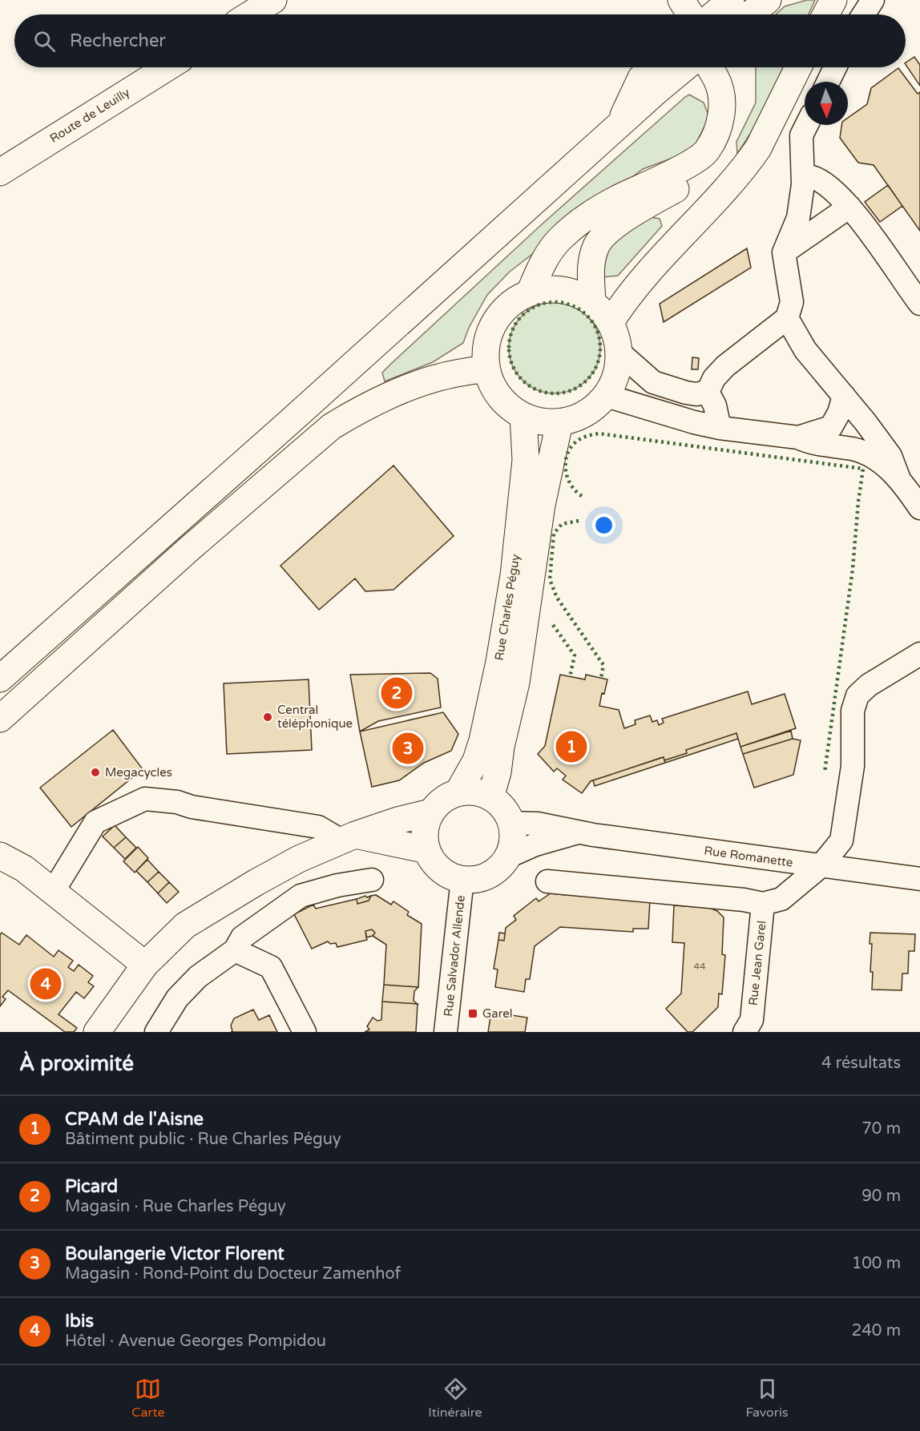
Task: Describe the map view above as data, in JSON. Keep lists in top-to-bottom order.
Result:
{
  "streets": {
    "main road": ["Route de Leuilly", "Rue Charles Péguy"],
    "street": ["Rue Romanette", "Rue Salvador Allende", "Rue Jean Garel"]
  },
  "crossings": [
    ["Rue Charles Péguy", "Rue Romanette"],
    ["Rue Charles Péguy", "Rue Salvador Allende"],
    ["Rue Romanette", "Rue Salvador Allende"],
    ["Rue Romanette", "Rue Jean Garel"]
  ],
  "places": {
    "other": ["Central téléphonique", "Megacycles"],
    "transit": ["Garel"]
  },
  "house_numbers": ["44"],
  "north": "bottom",
  "page": {
    "search": "Rechercher",
    "pins": [
      "2",
      "1",
      "3",
      "4"
    ],
    "heading": ["À proximité", "4 résultats"],
    "list": [
      {
        "mark": "1",
        "name": "CPAM de l'Aisne",
        "note": "Bâtiment public · Rue Charles Péguy",
        "value": "70 m"
      },
      {
        "mark": "2",
        "name": "Picard",
        "note": "Magasin · Rue Charles Péguy",
        "value": "90 m"
      },
      {
        "mark": "3",
        "name": "Boulangerie Victor Florent",
        "note": "Magasin · Rond-Point du Docteur Zamenhof",
        "value": "100 m"
      },
      {
        "mark": "4",
        "name": "Ibis",
        "note": "Hôtel · Avenue Georges Pompidou",
        "value": "240 m"
      }
    ],
    "nav": ["Carte", "Itinéraire", "Favoris"]
  }
}
